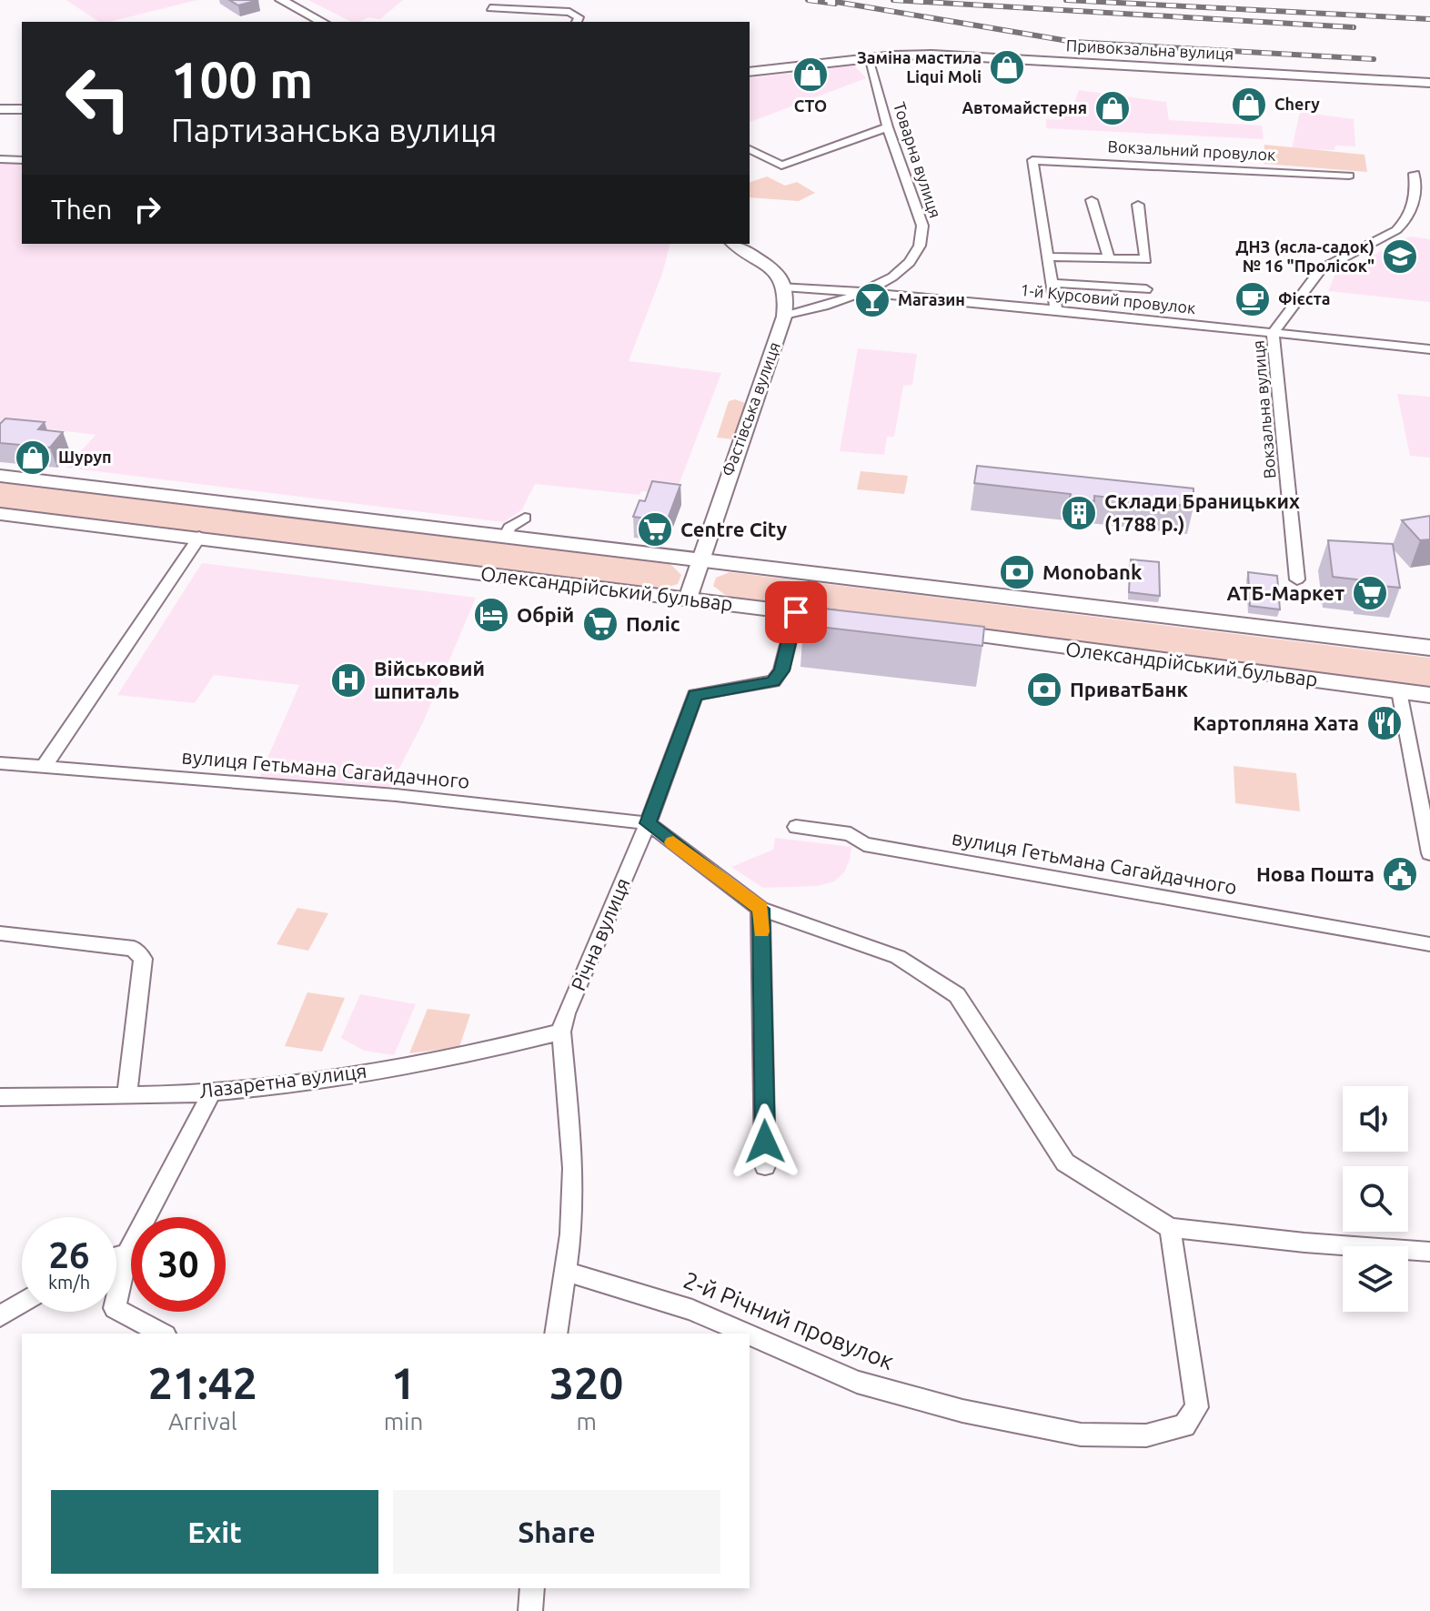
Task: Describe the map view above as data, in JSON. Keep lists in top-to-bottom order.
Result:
{
  "streets": {
    "main road": ["Олександрійський бульвар"],
    "street": [
      "Привокзальна вулиця",
      "Вокзальний провулок",
      "Товарна вулиця",
      "1-й Курсовий провулок",
      "Фастівська вулиця",
      "Вокзальна вулиця",
      "вулиця Гетьмана Сагайдачного",
      "Річна вулиця",
      "Лазаретна вулиця",
      "2-й Річний провулок"
    ]
  },
  "crossings": [
    ["Привокзальна вулиця", "Товарна вулиця"],
    ["Товарна вулиця", "1-й Курсовий провулок"],
    ["Товарна вулиця", "Фастівська вулиця"],
    ["1-й Курсовий провулок", "Фастівська вулиця"],
    ["1-й Курсовий провулок", "Вокзальна вулиця"],
    ["Фастівська вулиця", "Олександрійський бульвар"],
    ["Олександрійський бульвар", "Річна вулиця"],
    ["вулиця Гетьмана Сагайдачного", "Річна вулиця"],
    ["Річна вулиця", "Лазаретна вулиця"],
    ["Річна вулиця", "2-й Річний провулок"]
  ],
  "places": {
    "shop": [
      "Заміна мастила Liqui Moli",
      "СТО",
      "Chery",
      "Автомайстерня",
      "Шуруп"
    ],
    "school or university": ["ДНЗ (ясла-садок) № 16 \"Пролісок\""],
    "cafe": ["Фієста"],
    "bar": ["Магазин"],
    "building": ["Склади Браницьких (1788 р.)"],
    "supermarket": ["Centre City", "АТБ-Маркет", "Поліс"],
    "bank": ["Monobank", "ПриватБанк"],
    "hotel": ["Обрій"],
    "hospital": ["Військовий шпиталь"],
    "restaurant": ["Картопляна Хата"],
    "public building": ["Нова Пошта"]
  },
  "page": {
    "turn": ["100 m", "Партизанська вулиця"],
    "then": "Then",
    "speed": "26 km/h",
    "limit": "30",
    "eta": [
      "21:42",
      "Arrival",
      "1",
      "min",
      "320",
      "m"
    ],
    "buttons": ["Exit", "Share"]
  }
}
